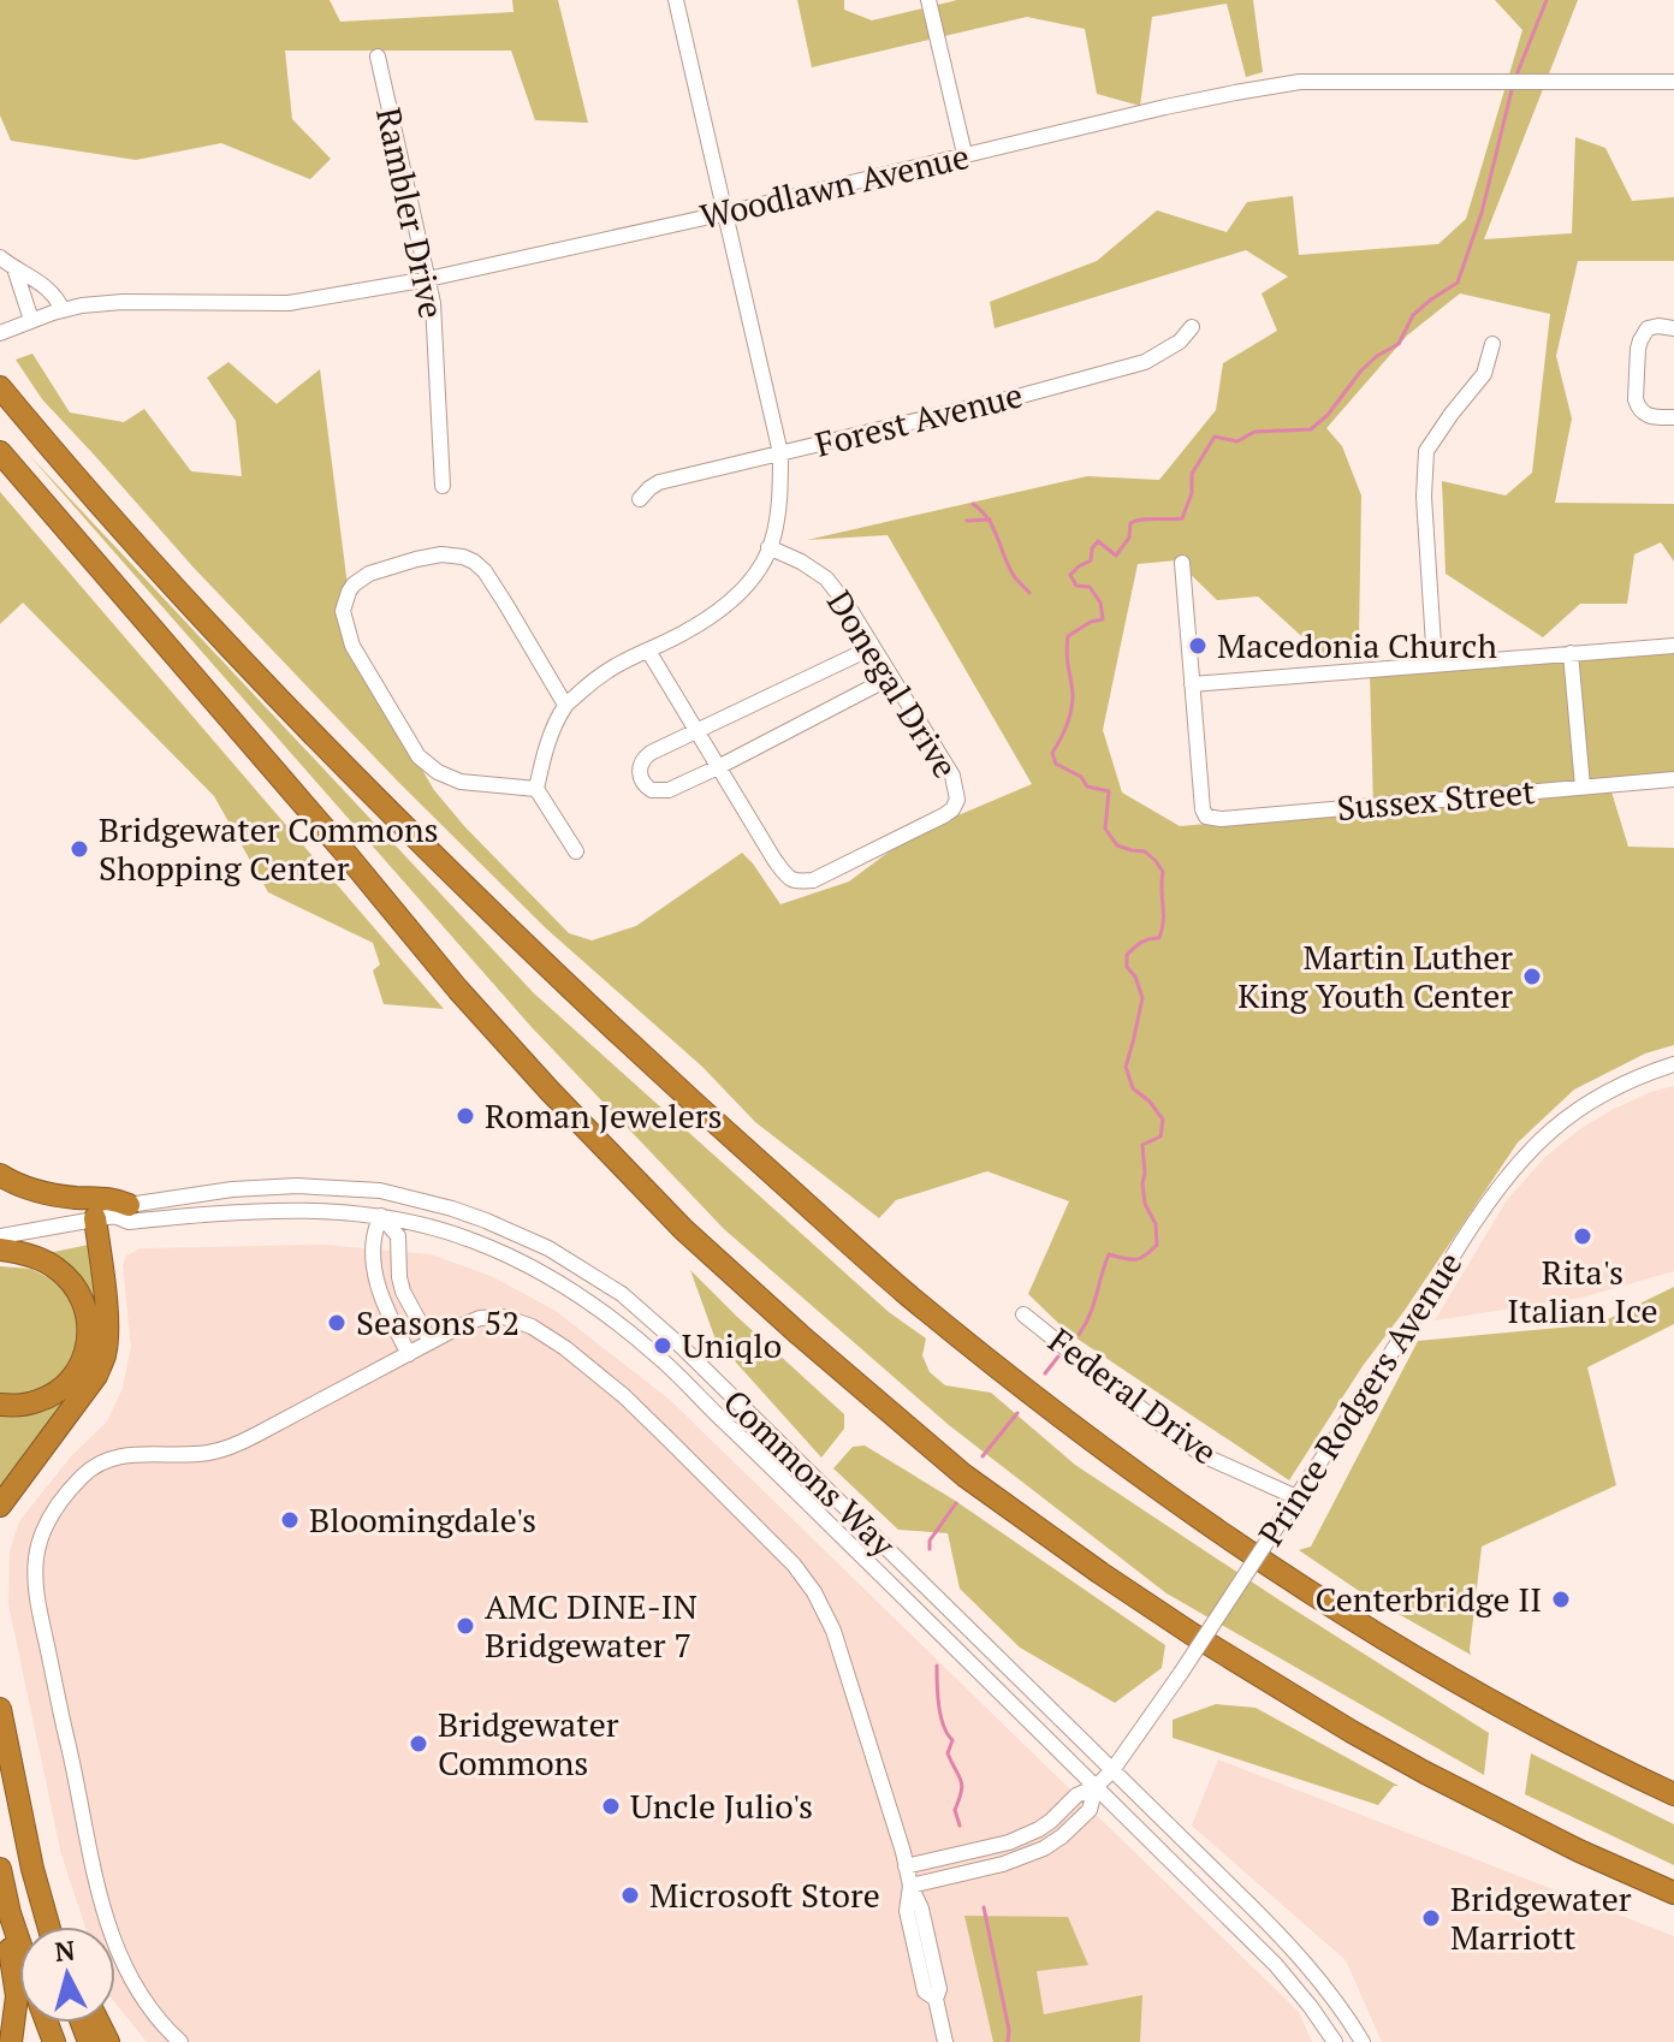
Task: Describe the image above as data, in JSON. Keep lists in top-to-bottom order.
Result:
{
  "streets": {
    "street": [
      "Woodlawn Avenue",
      "Rambler Drive",
      "Forest Avenue",
      "Donegal Drive",
      "Sussex Street",
      "Federal Drive",
      "Prince Rodgers Avenue",
      "Commons Way"
    ]
  },
  "crossings": [
    ["Woodlawn Avenue", "Rambler Drive"],
    ["Federal Drive", "Prince Rodgers Avenue"],
    ["Prince Rodgers Avenue", "Commons Way"]
  ],
  "places": [
    "Macedonia Church",
    "Bridgewater Commons Shopping Center",
    "Martin Luther King Youth Center",
    "Roman Jewelers",
    "Rita's Italian Ice",
    "Seasons 52",
    "Uniqlo",
    "Bloomingdale's",
    "Centerbridge II",
    "AMC DINE-IN Bridgewater 7",
    "Bridgewater Commons",
    "Uncle Julio's",
    "Microsoft Store",
    "Bridgewater Marriott"
  ],
  "north": "top"
}
